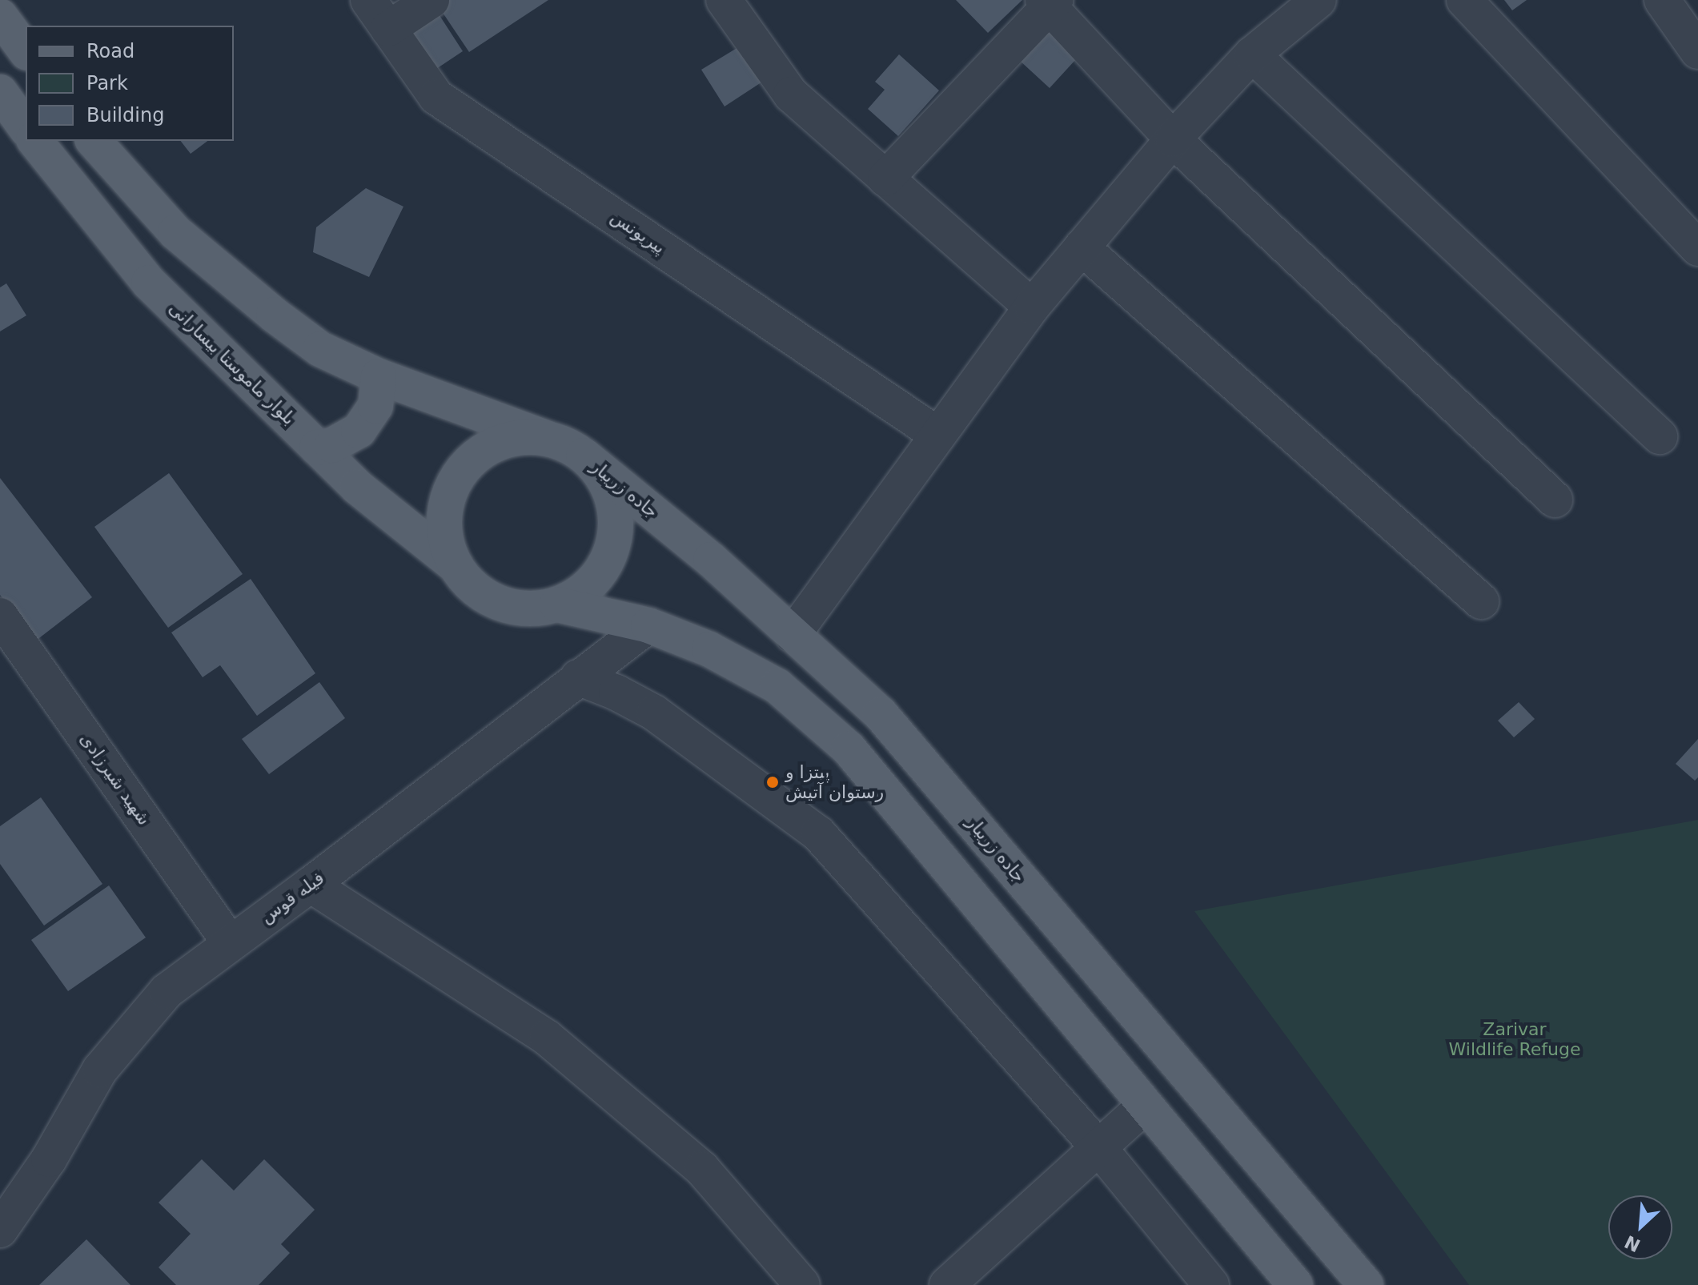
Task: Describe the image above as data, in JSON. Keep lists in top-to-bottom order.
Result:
{
  "streets": {
    "main road": ["بلوار ماموستا بیسارانی", "جاده زریبار"],
    "street": ["پیریونس", "شهید شیرزادی", "فیله قوس"]
  },
  "crossings": [
    ["بلوار ماموستا بیسارانی", "جاده زریبار"],
    ["شهید شیرزادی", "فیله قوس"]
  ],
  "parks": ["Zarivar Wildlife Refuge"],
  "places": ["پیتزا و رستوان آتیش"],
  "legend": ["Road", "Park", "Building"],
  "north": "bottom left"
}
